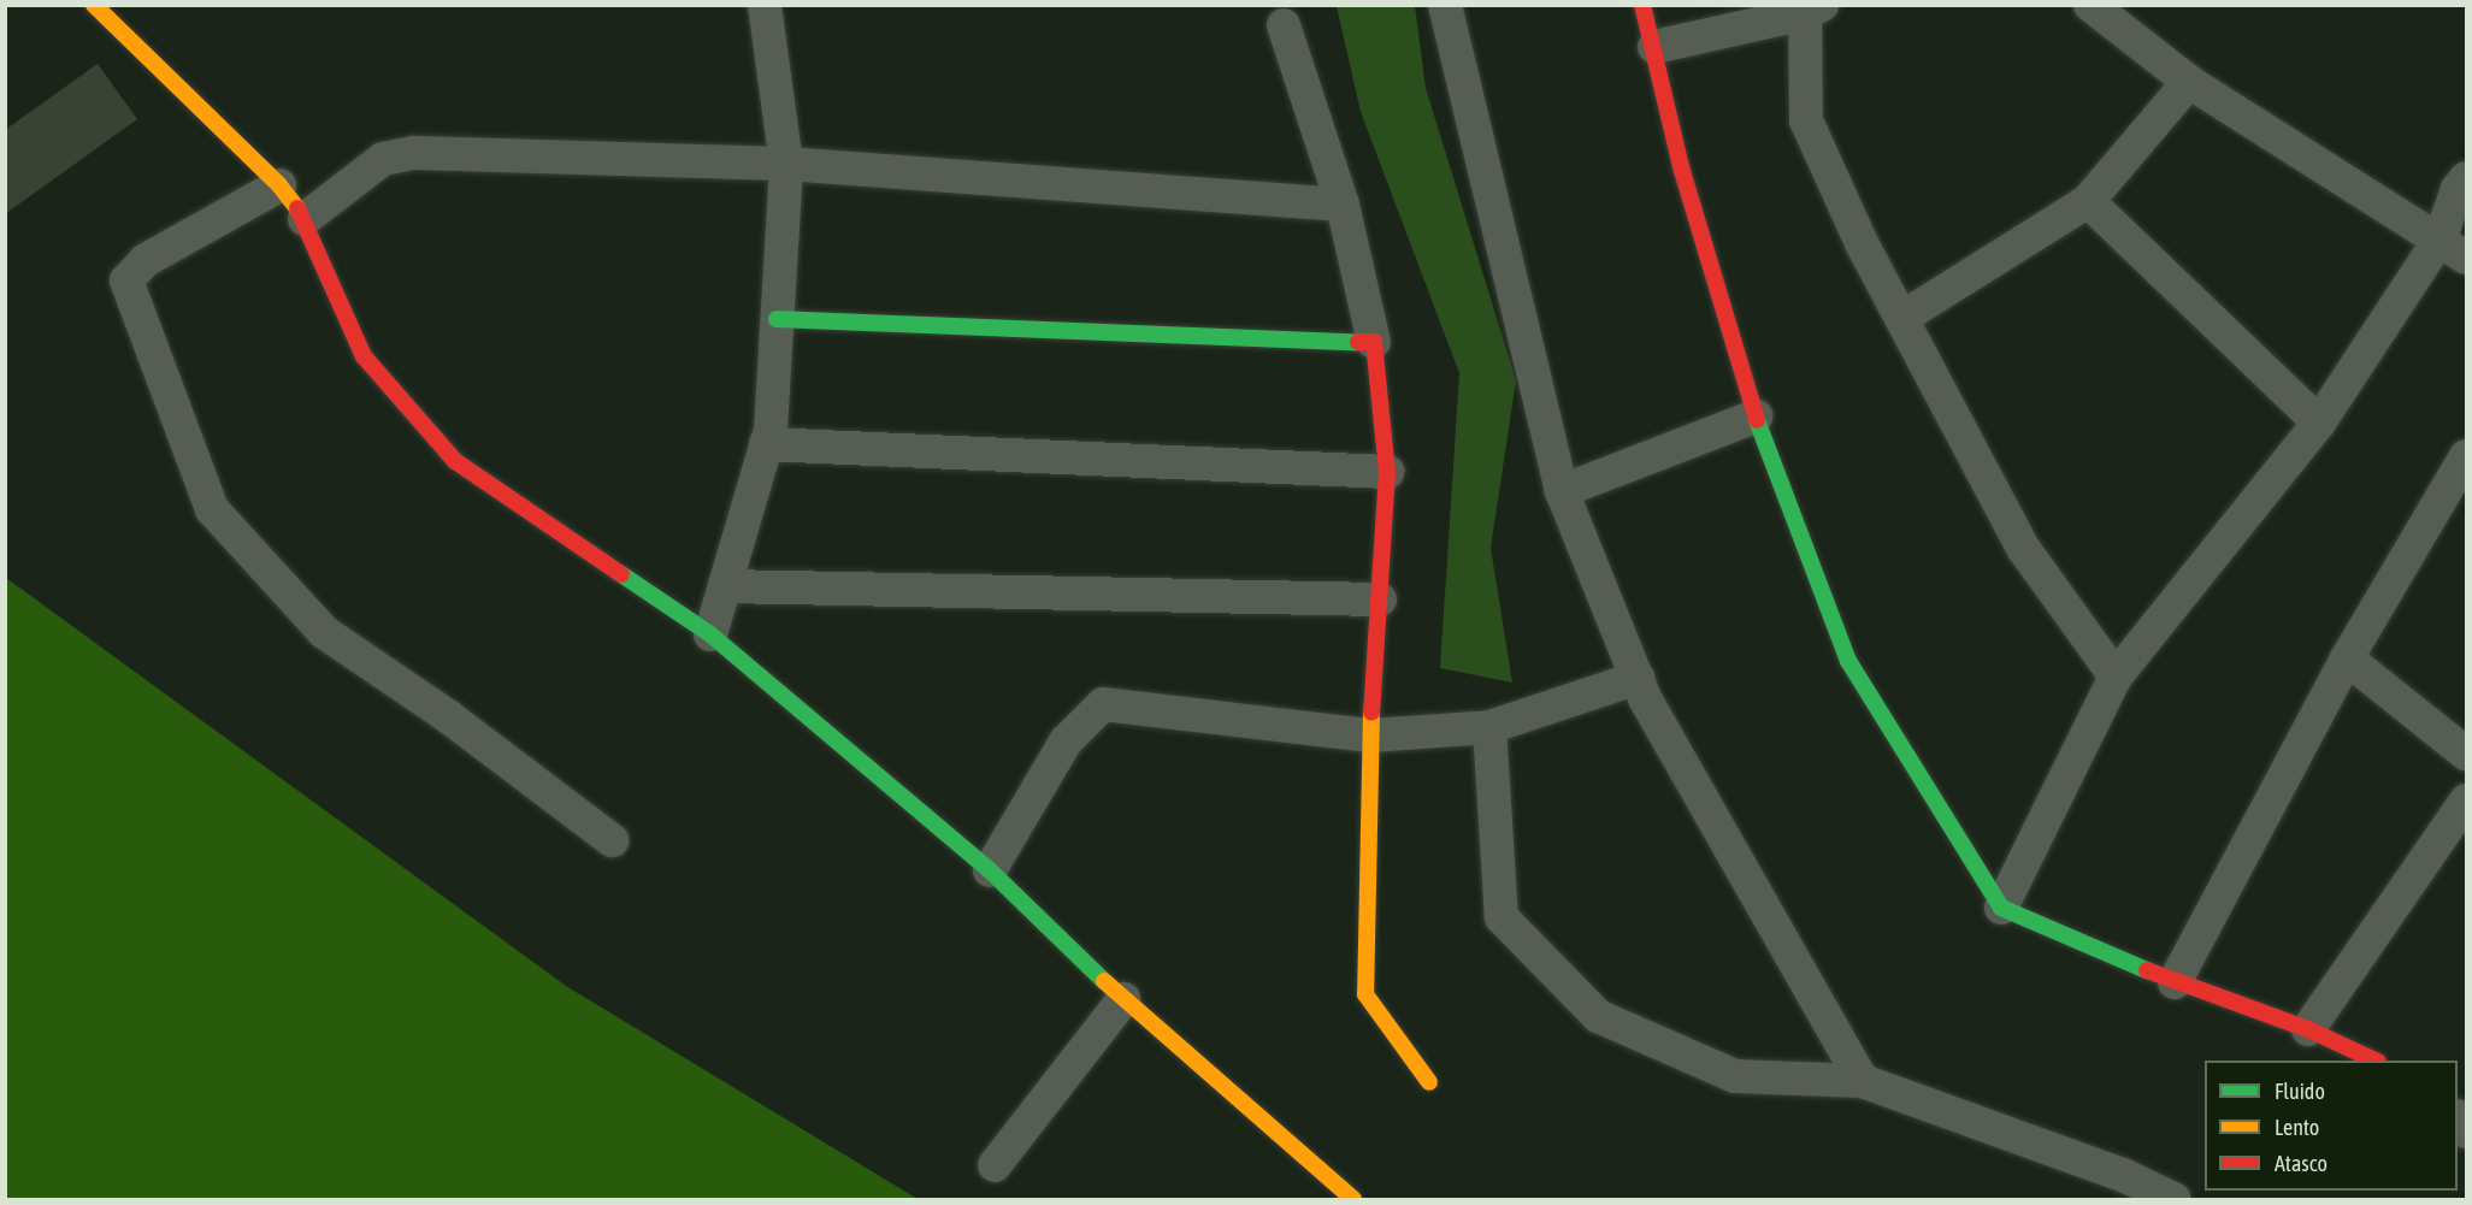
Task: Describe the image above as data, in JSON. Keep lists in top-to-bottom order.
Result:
{
  "legend": ["Fluido", "Lento", "Atasco"]
}
